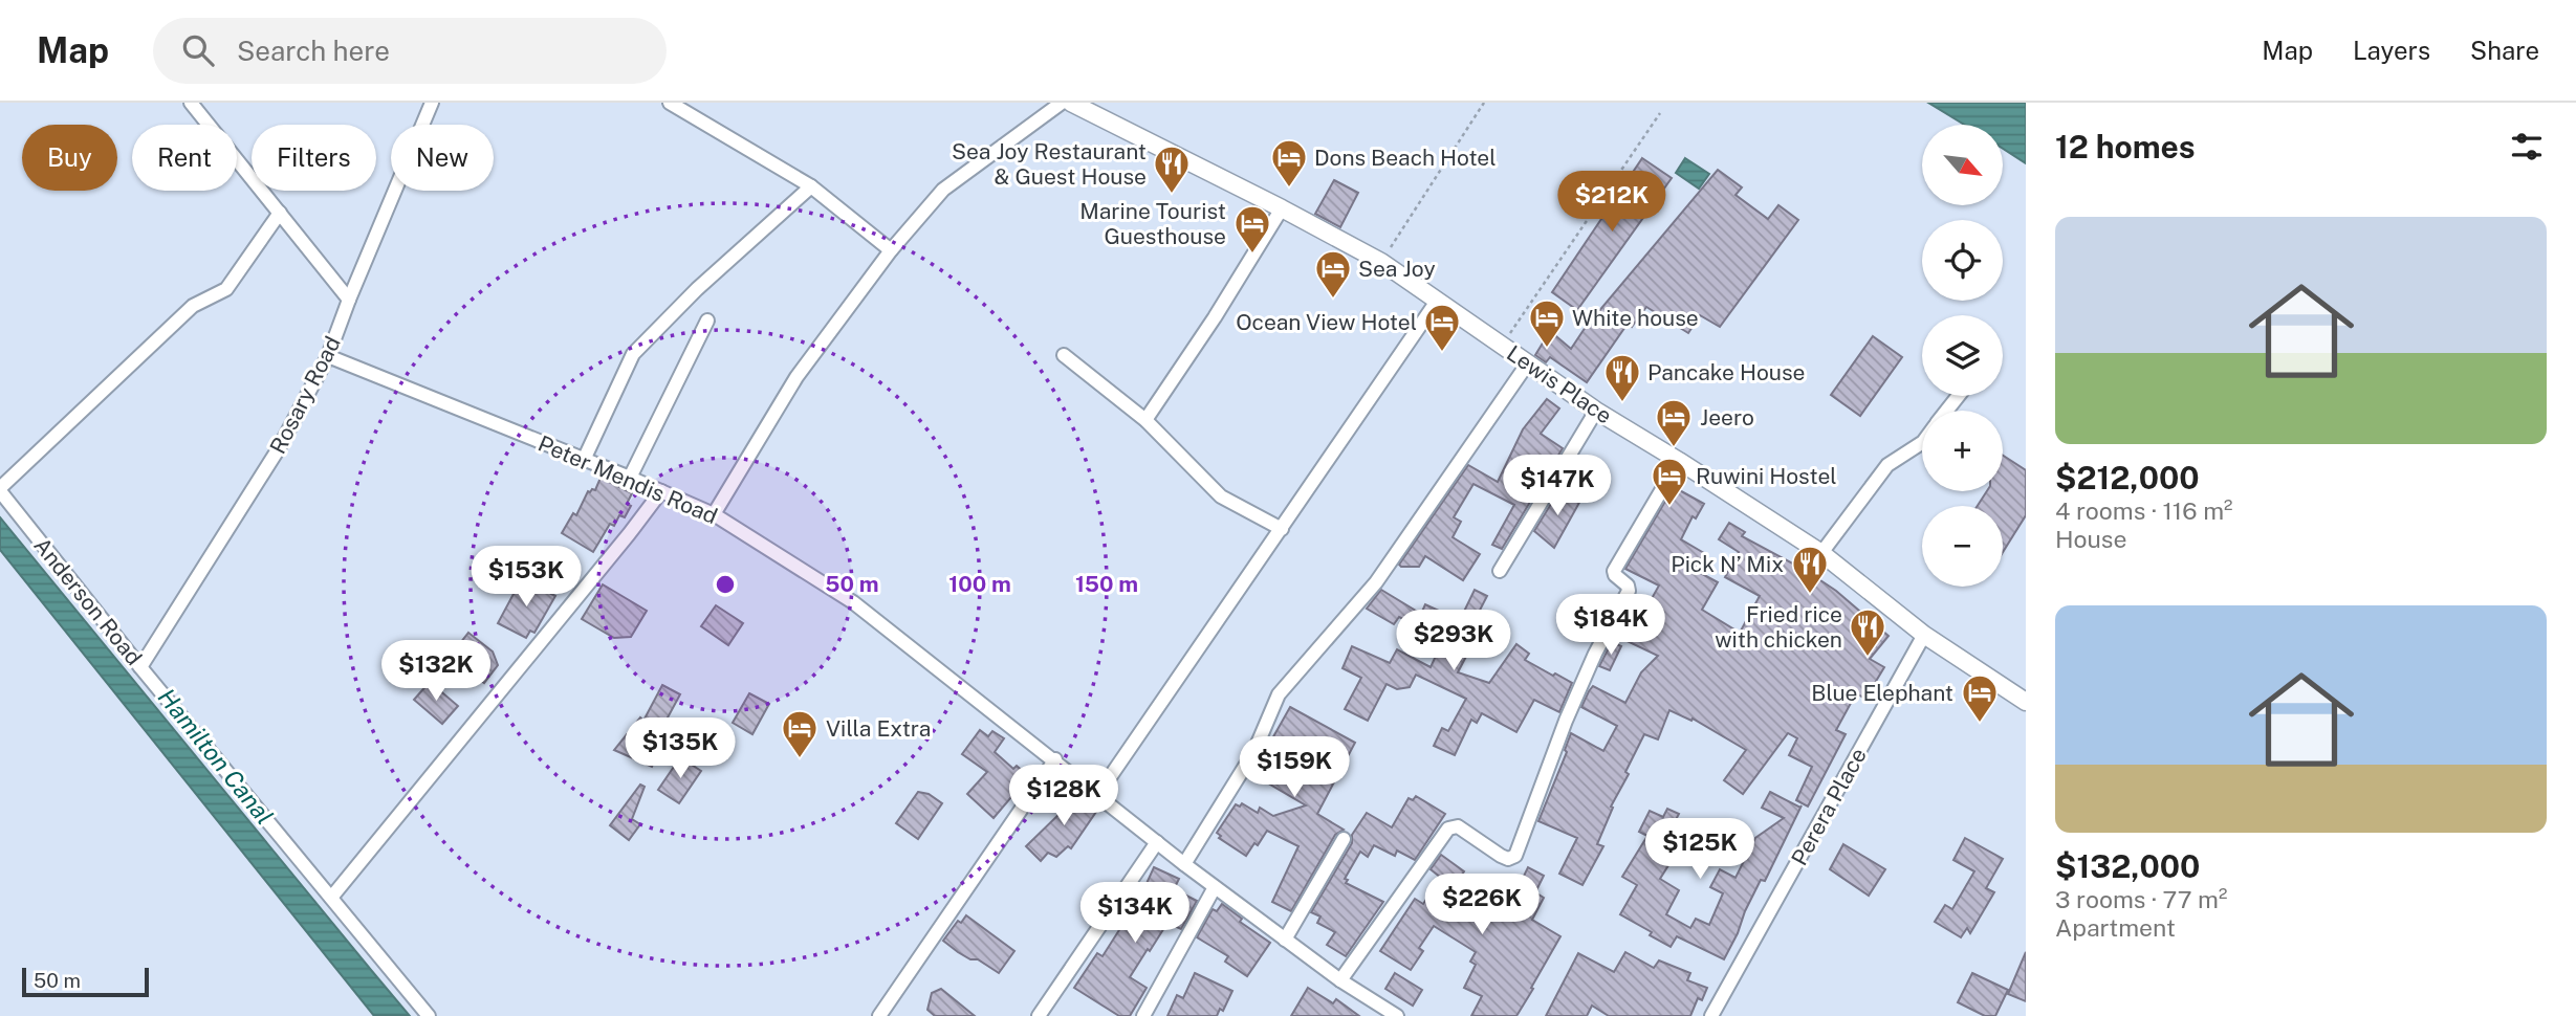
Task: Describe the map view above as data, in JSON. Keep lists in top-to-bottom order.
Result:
{
  "streets": {
    "street": [
      "Lewis Place",
      "Rosary Road",
      "Peter Mendis Road",
      "Anderson Road",
      "Perera Place"
    ]
  },
  "crossings": [
    ["Lewis Place", "Perera Place"],
    ["Rosary Road", "Peter Mendis Road"],
    ["Rosary Road", "Anderson Road"]
  ],
  "water": ["Hamilton Canal"],
  "places": {
    "hotel": [
      "Dons Beach Hotel",
      "Marine Tourist Guesthouse",
      "Sea Joy",
      "White house",
      "Ocean View Hotel",
      "Jeero",
      "Ruwini Hostel",
      "Blue Elephant",
      "Villa Extra"
    ],
    "restaurant": [
      "Sea Joy Restaurant & Guest House",
      "Pancake House",
      "Pick N’ Mix",
      "Fried rice with chicken"
    ]
  },
  "scale_bar": "50 m",
  "north": "bottom right",
  "page": {
    "header": "Map",
    "search": "Search here",
    "nav": ["Map", "Layers", "Share"],
    "heading": "12 homes",
    "map_buttons": ["+", "−"],
    "chip": [
      "Buy",
      "Rent",
      "Filters",
      "New"
    ],
    "price": [
      "$212K",
      "$147K",
      "$153K",
      "$184K",
      "$293K",
      "$132K",
      "$135K",
      "$159K",
      "$128K",
      "$125K",
      "$226K",
      "$134K"
    ],
    "list": [
      {
        "name": "$212,000",
        "note": "4 rooms · 116 m² · House"
      },
      {
        "name": "$132,000",
        "note": "3 rooms · 77 m² · Apartment"
      }
    ],
    "scale": "50 m"
  },
  "rings": ["50 m", "100 m", "150 m"]
}
